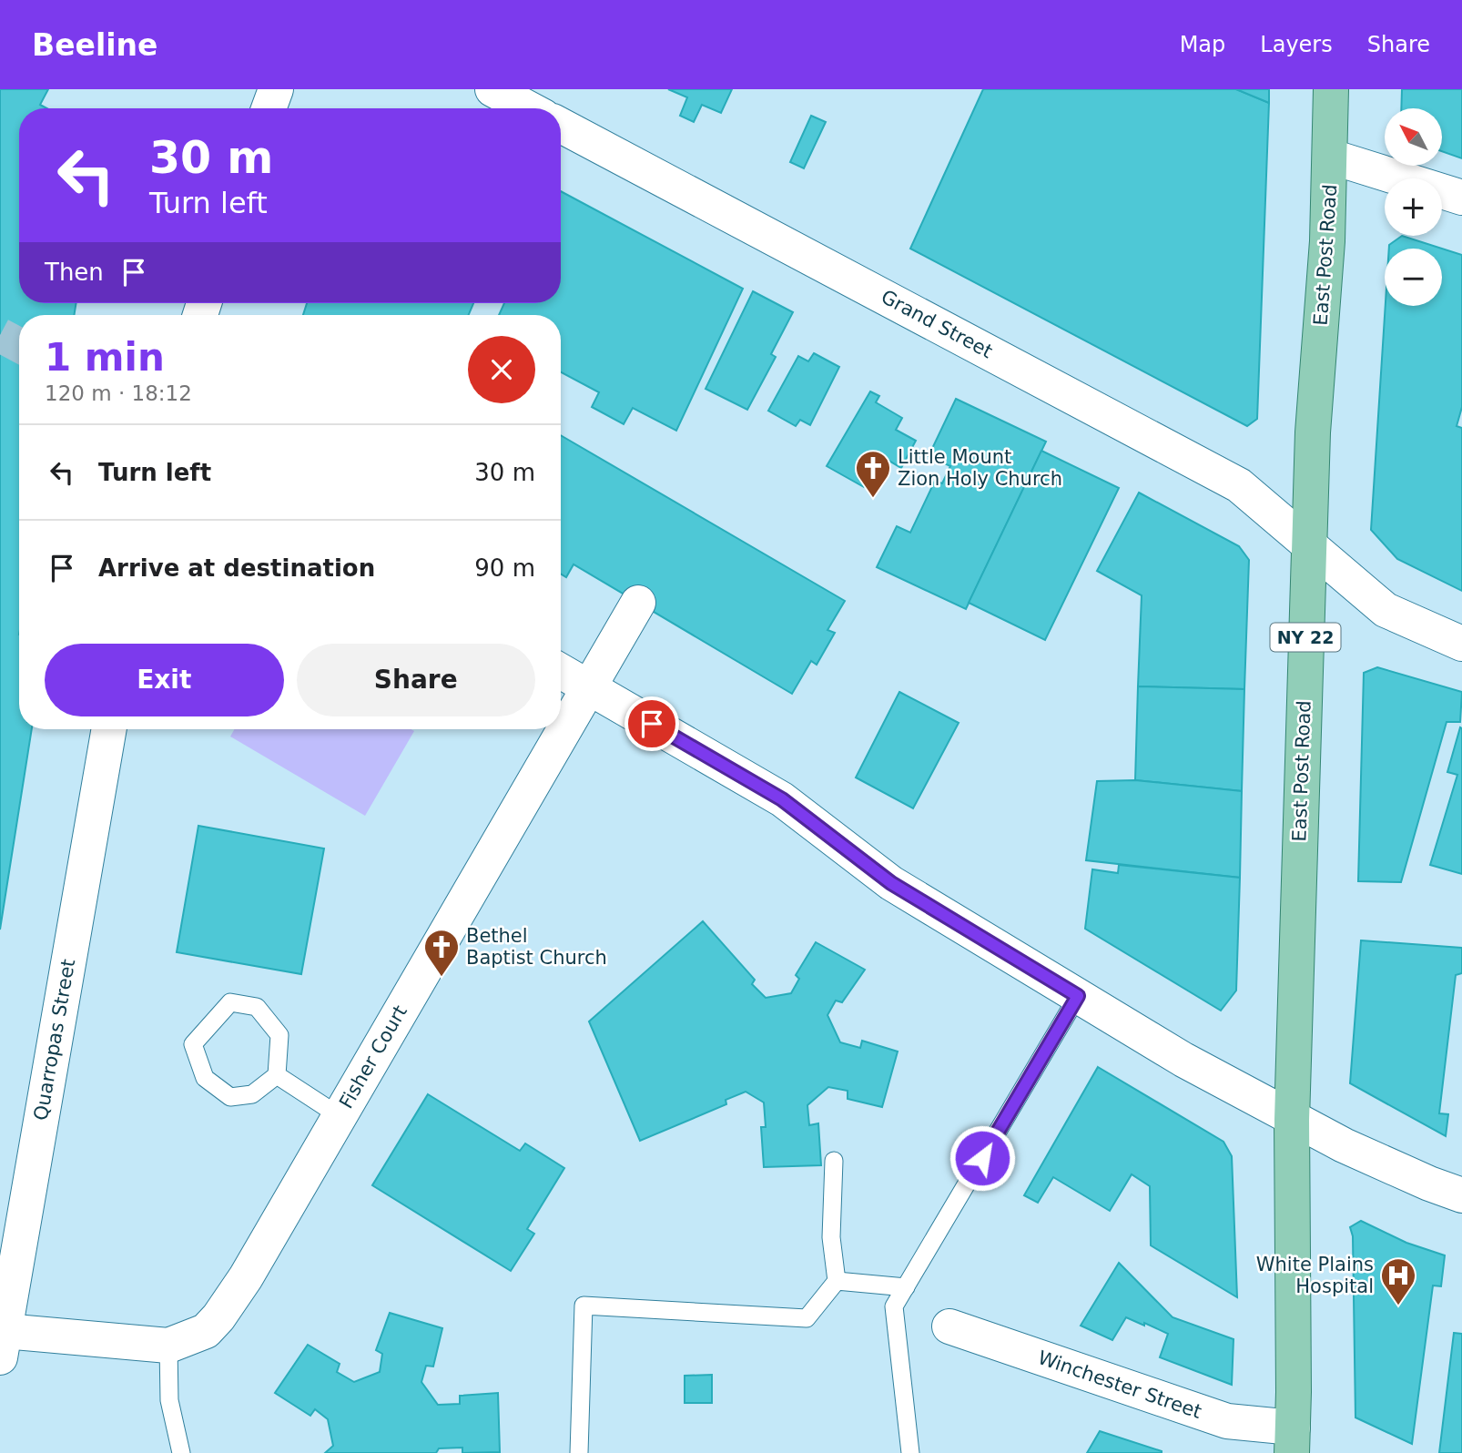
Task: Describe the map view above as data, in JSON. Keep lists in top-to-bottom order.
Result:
{
  "streets": {
    "main road": ["East Post Road", "NY 22"],
    "street": [
      "Grand Street",
      "Quarropas Street",
      "Fisher Court",
      "Winchester Street"
    ]
  },
  "crossings": [
    ["East Post Road", "Grand Street"],
    ["East Post Road", "Winchester Street"],
    ["Quarropas Street", "Fisher Court"]
  ],
  "places": {
    "church": ["Little Mount Zion Holy Church", "Bethel Baptist Church"],
    "hospital": ["White Plains Hospital"]
  },
  "north": "top left",
  "page": {
    "header": "Beeline",
    "nav": ["Map", "Layers", "Share"],
    "map_buttons": ["+", "−"],
    "turn": ["30 m", "Turn left"],
    "then": "Then",
    "heading": ["1 min", "120 m · 18:12"],
    "list": [
      {
        "name": "Turn left",
        "value": "30 m"
      },
      {
        "name": "Arrive at destination",
        "value": "90 m"
      }
    ],
    "buttons": ["Exit", "Share"]
  }
}
